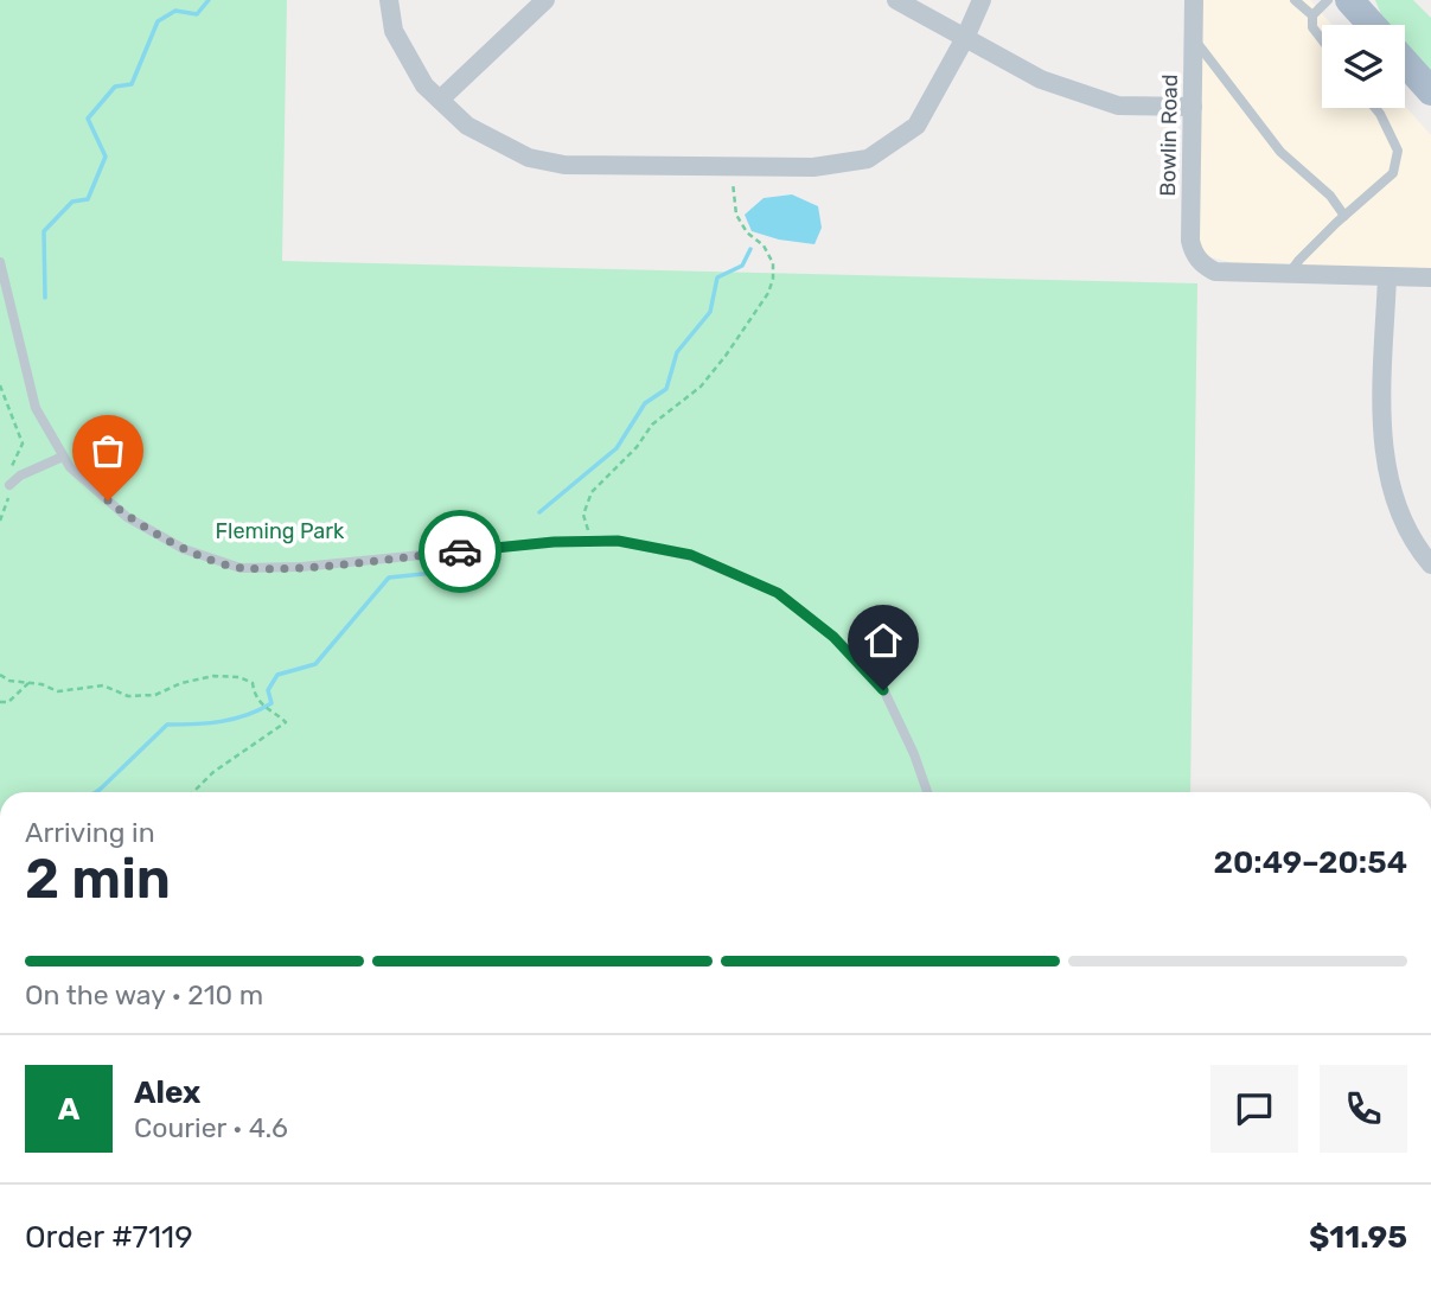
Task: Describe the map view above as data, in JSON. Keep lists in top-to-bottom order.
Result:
{
  "streets": {
    "street": ["Bowlin Road"]
  },
  "parks": ["Fleming Park"],
  "page": {
    "heading": ["2 min", "Arriving in", "20:49–20:54"],
    "panel": [
      "Alex",
      "Courier · 4.6",
      "Order #7119",
      "$11.95"
    ],
    "bar": "On the way · 210 m",
    "round": "A"
  }
}
